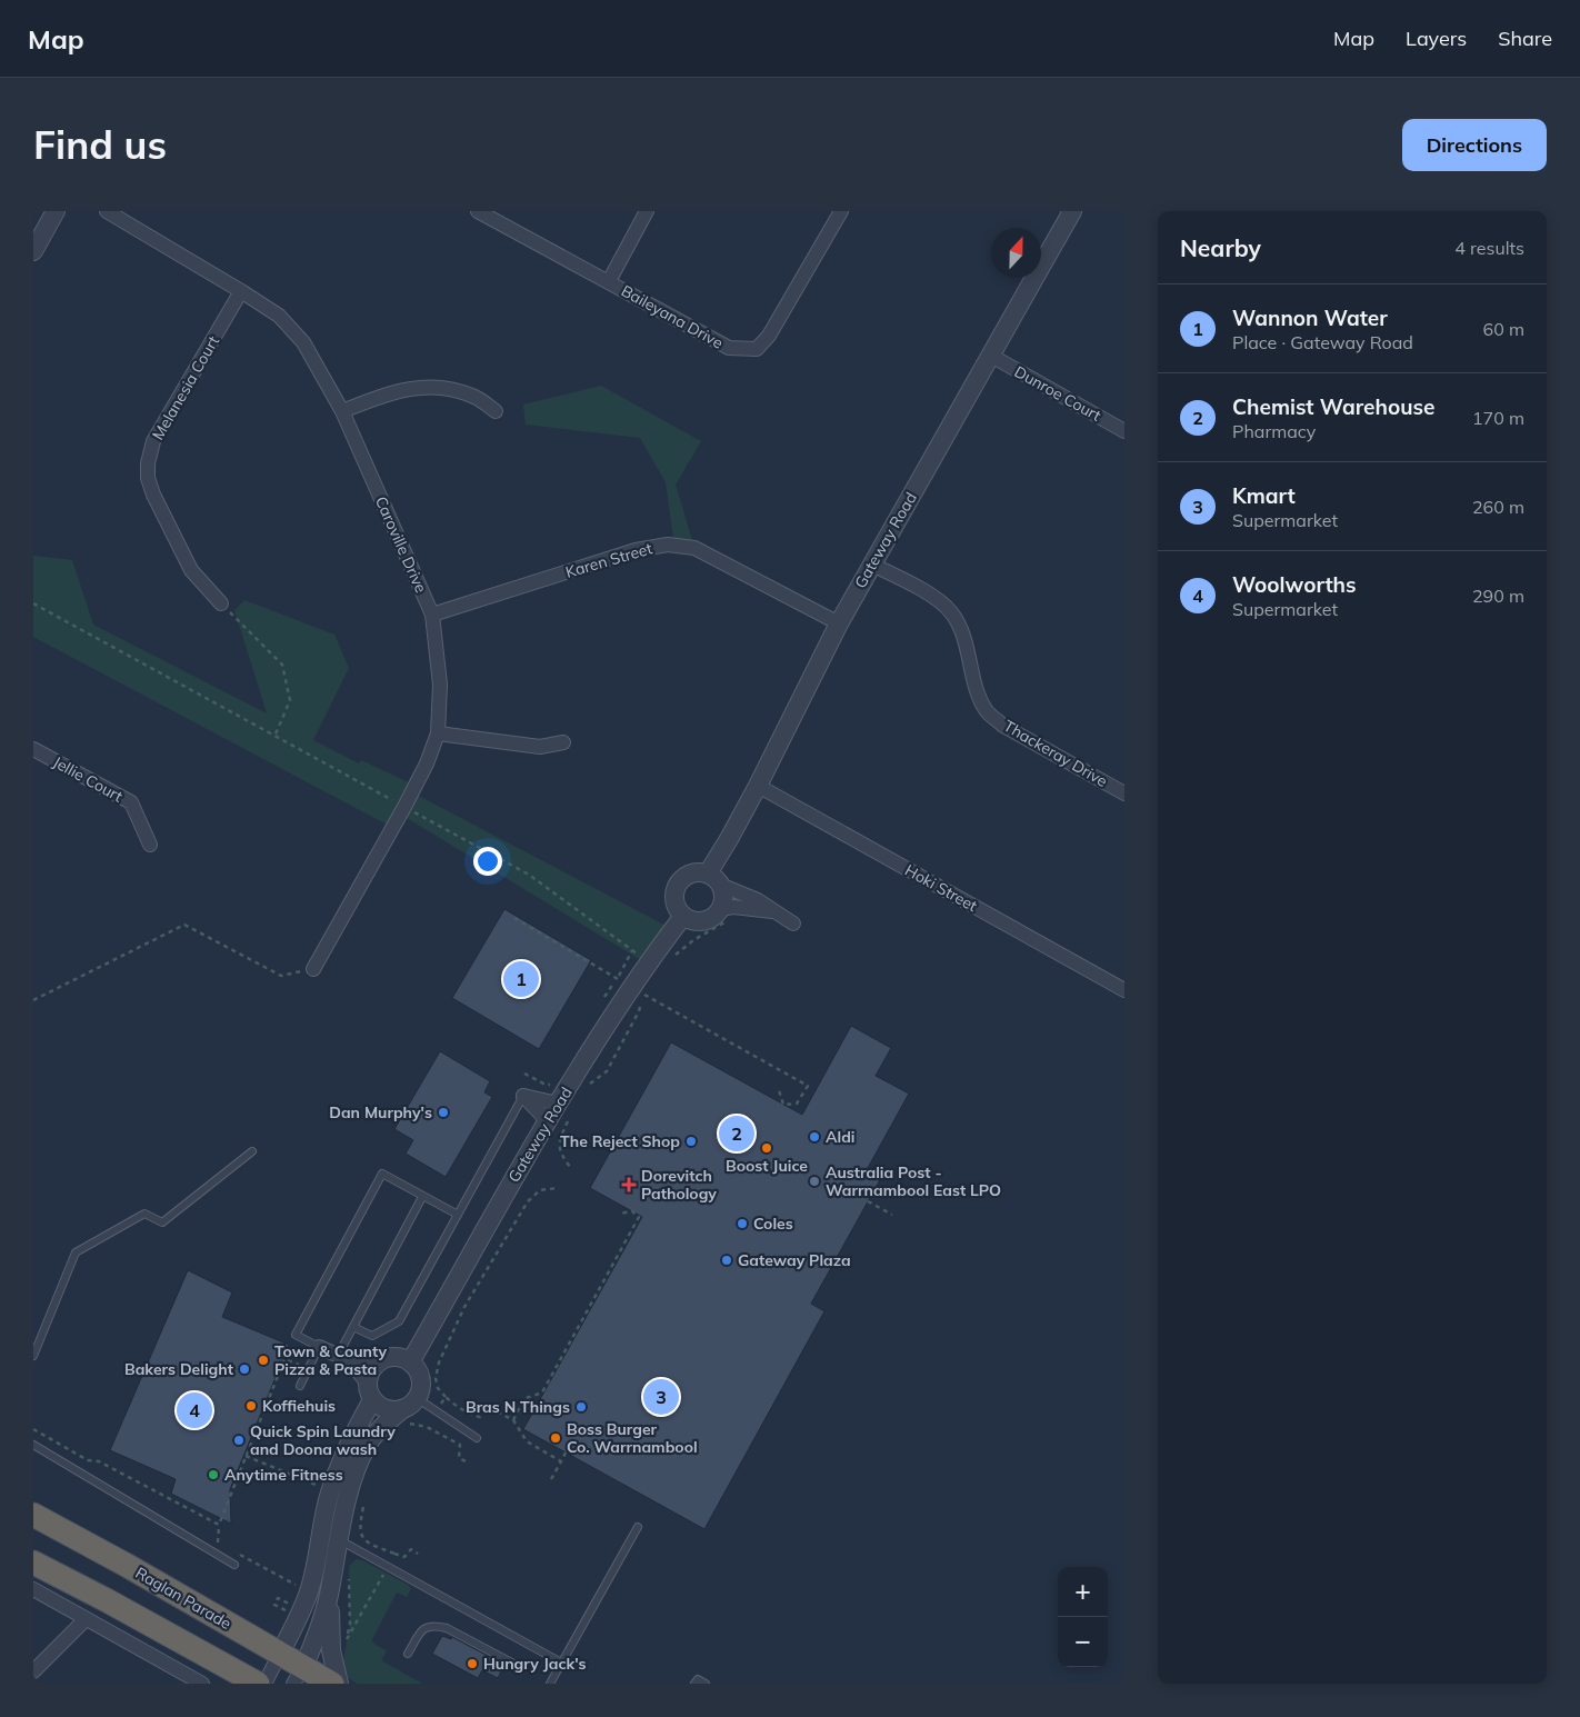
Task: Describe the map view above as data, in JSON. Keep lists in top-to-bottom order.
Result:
{
  "streets": {
    "highway": ["Raglan Parade"],
    "street": [
      "Baileyana Drive",
      "Melanesia Court",
      "Dunroe Court",
      "Gateway Road",
      "Caroville Drive",
      "Karen Street",
      "Thackeray Drive",
      "Jellie Court",
      "Hoki Street"
    ]
  },
  "crossings": [
    ["Melanesia Court", "Caroville Drive"],
    ["Dunroe Court", "Gateway Road"],
    ["Gateway Road", "Karen Street"],
    ["Gateway Road", "Thackeray Drive"],
    ["Gateway Road", "Hoki Street"],
    ["Caroville Drive", "Karen Street"]
  ],
  "places": {
    "other": [
      "Dan Murphy's",
      "Aldi",
      "The Reject Shop",
      "Boost Juice",
      "Australia Post - Warrnambool East LPO",
      "Coles",
      "Gateway Plaza",
      "Town & County Pizza & Pasta",
      "Bakers Delight",
      "Koffiehuis",
      "Bras N Things",
      "Boss Burger Co. Warrnambool",
      "Quick Spin Laundry and Doona wash",
      "Anytime Fitness",
      "Hungry Jack's"
    ],
    "health": ["Dorevitch Pathology"]
  },
  "north": "top",
  "page": {
    "header": "Map",
    "nav": ["Map", "Layers", "Share"],
    "buttons": "Directions",
    "title": "Find us",
    "heading": ["Nearby", "4 results"],
    "list": [
      {
        "mark": "1",
        "name": "Wannon Water",
        "note": "Place · Gateway Road",
        "value": "60 m"
      },
      {
        "mark": "2",
        "name": "Chemist Warehouse",
        "note": "Pharmacy",
        "value": "170 m"
      },
      {
        "mark": "3",
        "name": "Kmart",
        "note": "Supermarket",
        "value": "260 m"
      },
      {
        "mark": "4",
        "name": "Woolworths",
        "note": "Supermarket",
        "value": "290 m"
      }
    ],
    "pins": [
      "1",
      "2",
      "3",
      "4"
    ],
    "map_buttons": ["+", "−"]
  }
}
